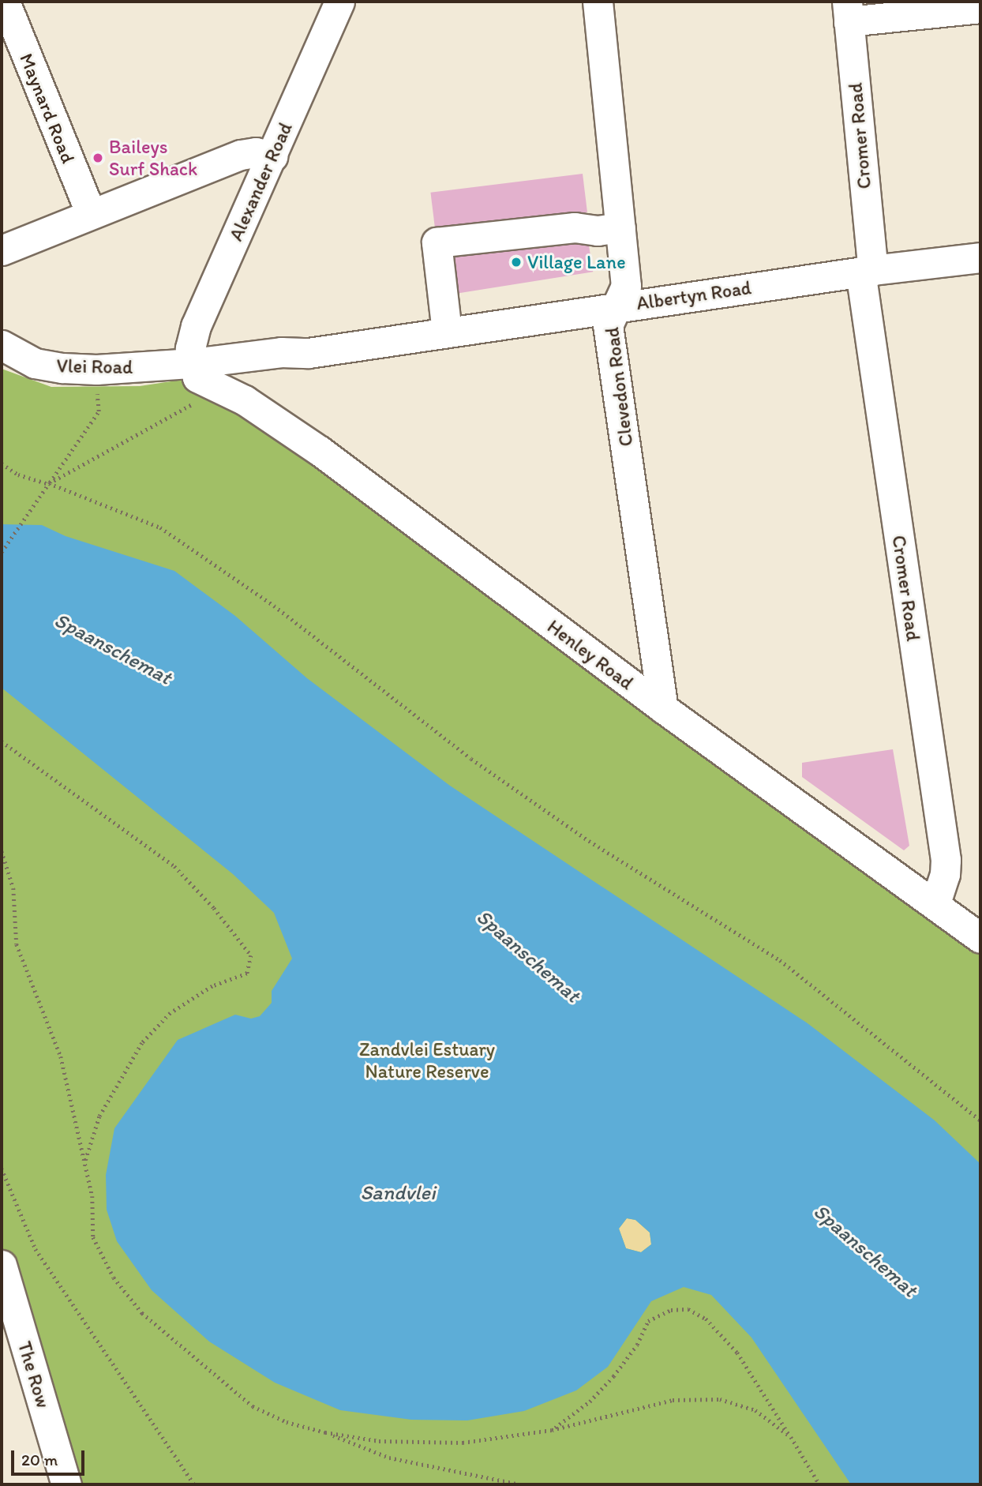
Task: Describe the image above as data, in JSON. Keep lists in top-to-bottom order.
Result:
{
  "streets": {
    "street": [
      "Maynard Road",
      "Cromer Road",
      "Alexander Road",
      "Albertyn Road",
      "Vlei Road",
      "Clevedon Road",
      "Henley Road",
      "The Row"
    ]
  },
  "crossings": [
    ["Cromer Road", "Albertyn Road"],
    ["Cromer Road", "Henley Road"],
    ["Alexander Road", "Albertyn Road"],
    ["Alexander Road", "Vlei Road"],
    ["Alexander Road", "Henley Road"],
    ["Albertyn Road", "Vlei Road"],
    ["Albertyn Road", "Clevedon Road"],
    ["Albertyn Road", "Henley Road"],
    ["Vlei Road", "Henley Road"],
    ["Clevedon Road", "Henley Road"]
  ],
  "water": ["Spaanschemat", "Sandvlei"],
  "parks": ["Zandvlei Estuary Nature Reserve"],
  "places": ["Baileys Surf Shack", "Village Lane"],
  "scale_bar": "20 m"
}
